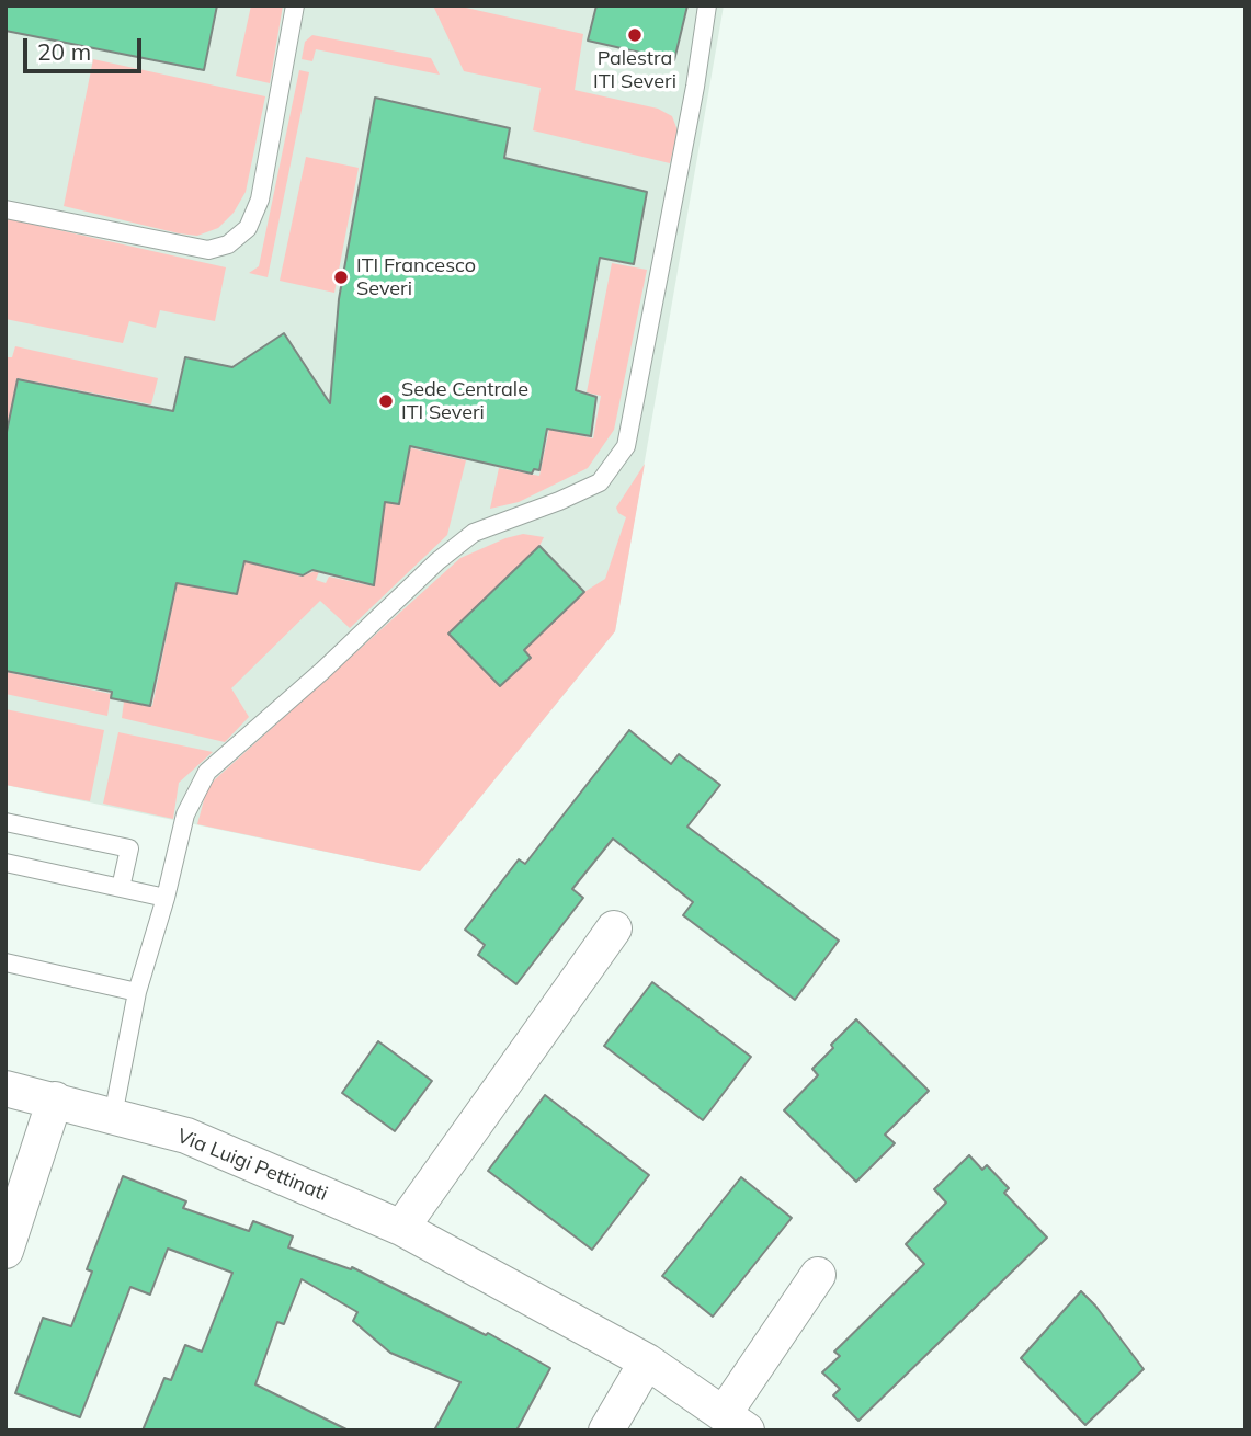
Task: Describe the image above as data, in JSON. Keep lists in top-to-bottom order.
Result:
{
  "streets": {
    "street": ["Via Luigi Pettinati"]
  },
  "places": ["Palestra ITI Severi", "ITI Francesco Severi", "Sede Centrale ITI Severi"],
  "scale_bar": "20 m"
}
